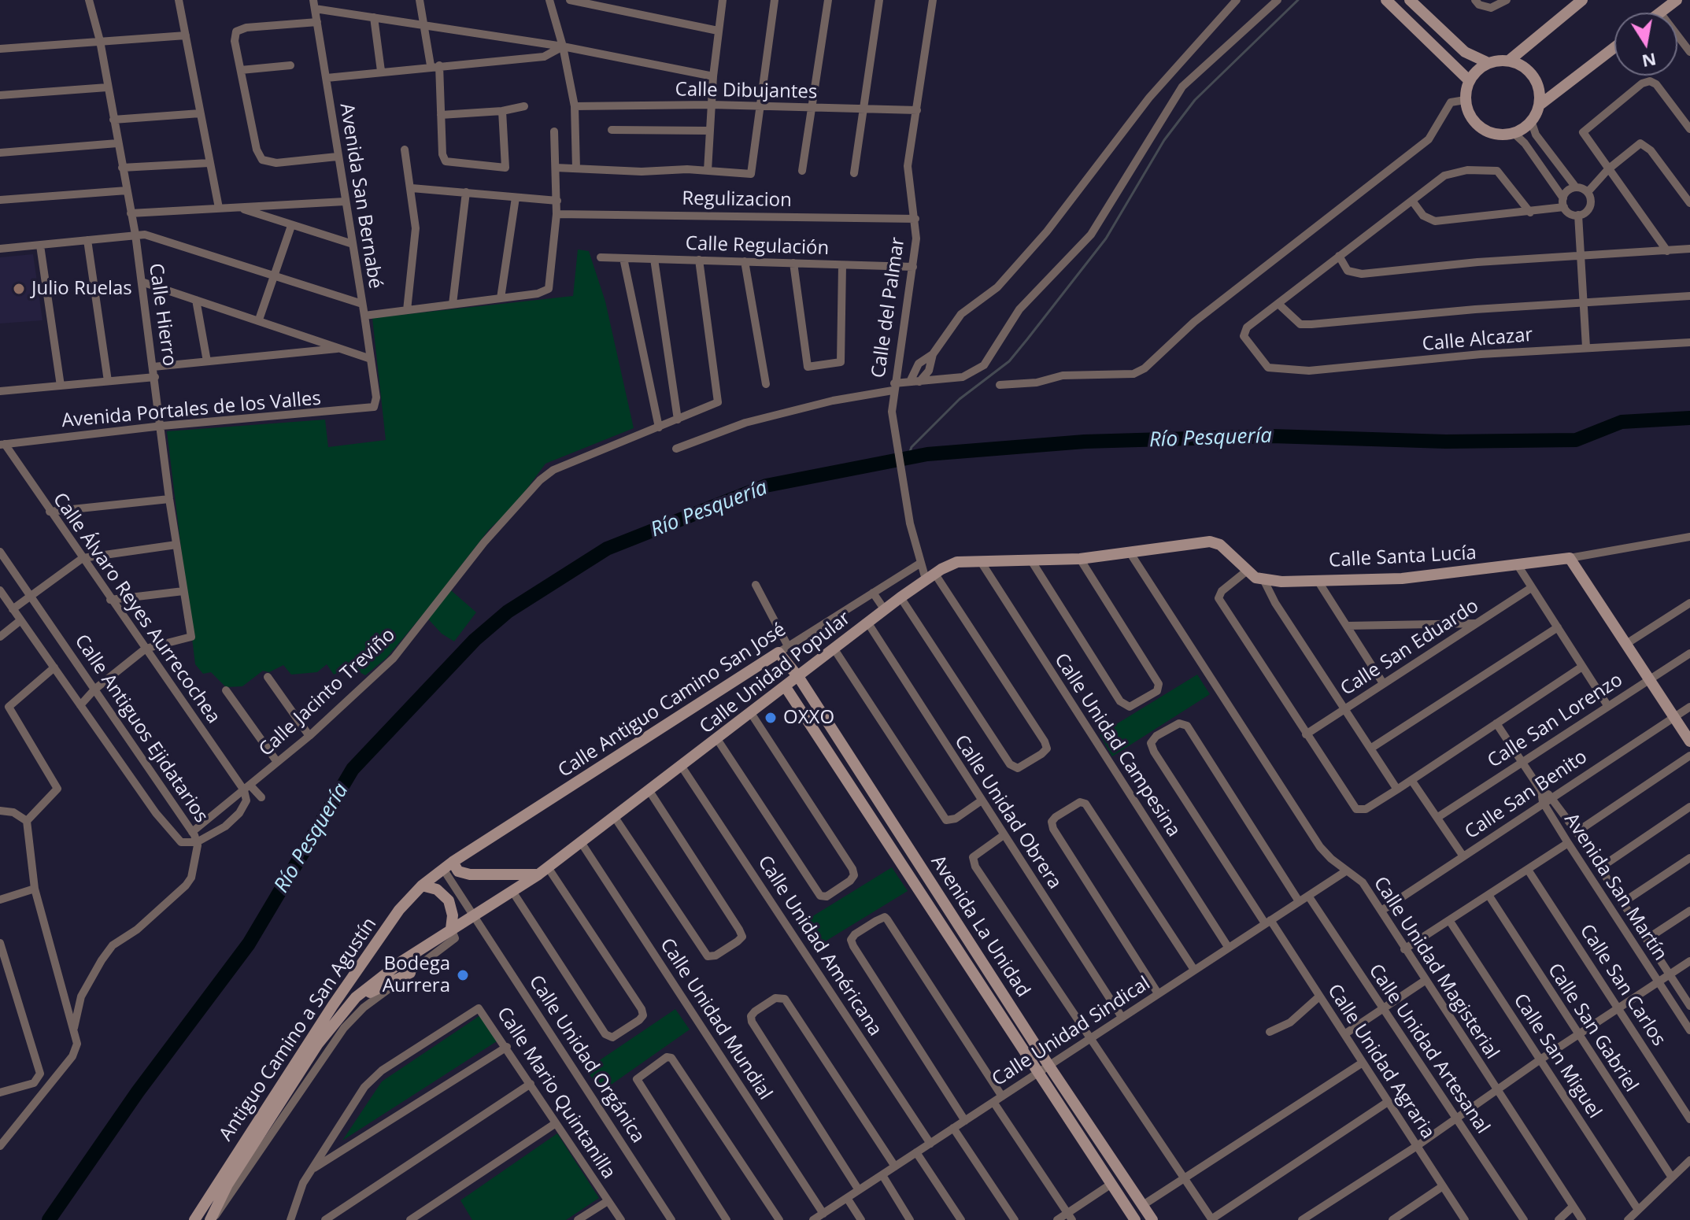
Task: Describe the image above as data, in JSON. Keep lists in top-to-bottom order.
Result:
{
  "streets": {
    "street": [
      "Calle Dibujantes",
      "Avenida San Bernabé",
      "Regulizacion",
      "Calle Regulación",
      "Calle del Palmar",
      "Calle Hierro",
      "Calle Alcazar",
      "Avenida Portales de los Valles",
      "Calle Santa Lucía",
      "Calle Álvaro Reyes Aurrecochea",
      "Calle San Eduardo",
      "Calle Unidad Popular",
      "Calle Jacinto Treviño",
      "Calle Antiguo Camino San José",
      "Calle San Lorenzo",
      "Calle Antiguos Ejidatarios",
      "Calle Unidad Campesina",
      "Calle San Benito",
      "Calle Unidad Obrera",
      "Avenida San Martín",
      "Avenida La Unidad",
      "Calle Unidad Américana",
      "Calle Unidad Magisterial",
      "Calle San Carlos",
      "Calle Unidad Mundial",
      "Calle San Gabriel",
      "Antiguo Camino a San Agustín",
      "Calle Unidad Sindical",
      "Calle Unidad Artesanal",
      "Calle San Miguel",
      "Calle Unidad Orgánica",
      "Calle Unidad Agraria",
      "Calle Mario Quintanilla"
    ]
  },
  "crossings": [
    ["Calle Dibujantes", "Calle del Palmar"],
    ["Avenida San Bernabé", "Avenida Portales de los Valles"],
    ["Regulizacion", "Calle del Palmar"],
    ["Calle Regulación", "Calle del Palmar"],
    ["Calle Regulación", "Calle Jacinto Treviño"],
    ["Calle del Palmar", "Calle Unidad Popular"],
    ["Calle del Palmar", "Calle Antiguo Camino San José"],
    ["Calle Hierro", "Avenida Portales de los Valles"],
    ["Calle Hierro", "Calle Álvaro Reyes Aurrecochea"],
    ["Avenida Portales de los Valles", "Calle Álvaro Reyes Aurrecochea"],
    ["Calle Santa Lucía", "Calle Unidad Popular"],
    ["Calle Santa Lucía", "Calle Unidad Magisterial"],
    ["Calle Álvaro Reyes Aurrecochea", "Calle Jacinto Treviño"],
    ["Calle Unidad Popular", "Calle Unidad Campesina"],
    ["Calle Unidad Popular", "Calle Unidad Obrera"],
    ["Calle Unidad Popular", "Avenida La Unidad"],
    ["Calle Unidad Popular", "Calle Unidad Américana"],
    ["Calle Unidad Popular", "Calle Unidad Magisterial"],
    ["Calle Unidad Popular", "Calle Unidad Mundial"],
    ["Calle Unidad Popular", "Antiguo Camino a San Agustín"],
    ["Calle Unidad Popular", "Calle Unidad Orgánica"],
    ["Calle Jacinto Treviño", "Calle Antiguos Ejidatarios"],
    ["Calle Antiguo Camino San José", "Avenida La Unidad"],
    ["Calle Antiguo Camino San José", "Antiguo Camino a San Agustín"],
    ["Calle Antiguo Camino San José", "Calle Unidad Orgánica"],
    ["Calle San Lorenzo", "Avenida San Martín"],
    ["Calle Unidad Campesina", "Calle Unidad Sindical"],
    ["Calle San Benito", "Avenida San Martín"],
    ["Calle San Benito", "Calle Unidad Magisterial"],
    ["Calle Unidad Obrera", "Calle Unidad Sindical"],
    ["Avenida La Unidad", "Calle Unidad Sindical"],
    ["Calle Unidad Américana", "Calle Unidad Sindical"],
    ["Calle Unidad Magisterial", "Calle Unidad Sindical"],
    ["Calle Unidad Mundial", "Calle Unidad Sindical"],
    ["Antiguo Camino a San Agustín", "Calle Unidad Orgánica"],
    ["Calle Unidad Sindical", "Calle Unidad Artesanal"],
    ["Calle Unidad Sindical", "Calle Unidad Agraria"]
  ],
  "water": ["Río Pesquería"],
  "places": ["Julio Ruelas", "OXXO", "Bodega Aurrera"],
  "north": "bottom"
}
